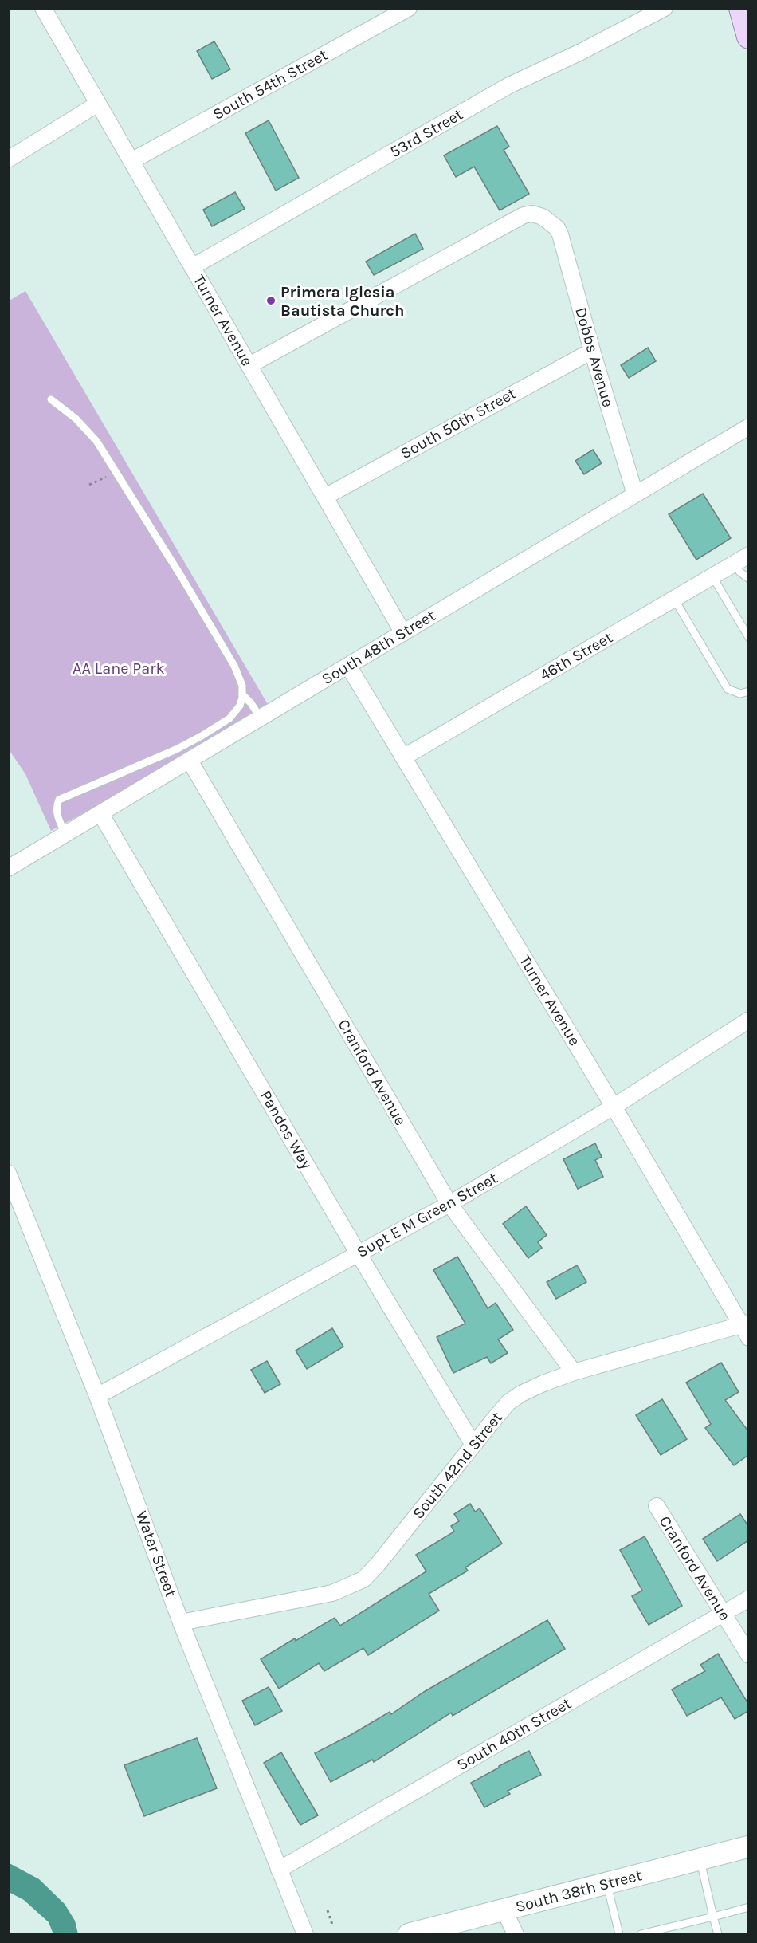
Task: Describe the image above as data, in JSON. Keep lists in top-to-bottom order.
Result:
{
  "streets": {
    "main road": ["South 38th Street"],
    "street": [
      "South 54th Street",
      "53rd Street",
      "Turner Avenue",
      "Dobbs Avenue",
      "South 50th Street",
      "South 48th Street",
      "46th Street",
      "Cranford Avenue",
      "Pandos Way",
      "Supt E M Green Street",
      "South 42nd Street",
      "Water Street",
      "South 40th Street"
    ]
  },
  "crossings": [
    ["South 54th Street", "Turner Avenue"],
    ["53rd Street", "Turner Avenue"],
    ["Turner Avenue", "Dobbs Avenue"],
    ["Turner Avenue", "South 50th Street"],
    ["Turner Avenue", "South 48th Street"],
    ["Turner Avenue", "46th Street"],
    ["Turner Avenue", "Supt E M Green Street"],
    ["Turner Avenue", "South 42nd Street"],
    ["Dobbs Avenue", "South 50th Street"],
    ["Dobbs Avenue", "South 48th Street"],
    ["South 48th Street", "Cranford Avenue"],
    ["South 48th Street", "Pandos Way"],
    ["Cranford Avenue", "Supt E M Green Street"],
    ["Cranford Avenue", "South 42nd Street"],
    ["Cranford Avenue", "South 40th Street"],
    ["Pandos Way", "Supt E M Green Street"],
    ["Pandos Way", "South 42nd Street"],
    ["Supt E M Green Street", "Water Street"],
    ["South 42nd Street", "Water Street"],
    ["Water Street", "South 40th Street"]
  ],
  "parks": ["AA Lane Park"],
  "places": ["Primera Iglesia Bautista Church"]
}
